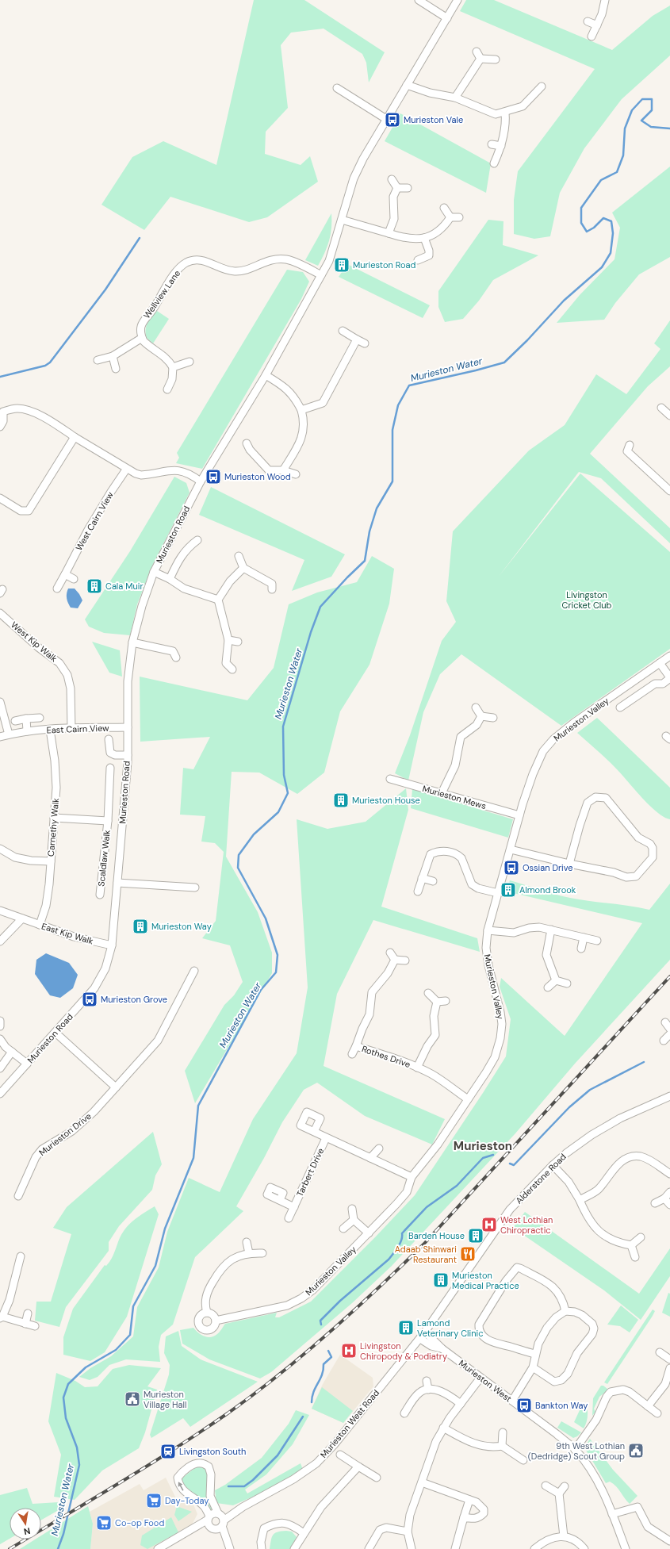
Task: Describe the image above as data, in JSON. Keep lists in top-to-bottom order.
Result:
{
  "streets": {
    "street": [
      "Wellview Lane",
      "West Cairn View",
      "Murieston Road",
      "West Kip Walk",
      "Murieston Valley",
      "East Cairn View",
      "Murieston Mews",
      "Carnethy Walk",
      "Scaldlaw Walk",
      "East Kip Walk",
      "Rothes Drive",
      "Murieston Drive",
      "Tarbert Drive",
      "Alderstone Road",
      "Murieston West",
      "Murieston West Road"
    ]
  },
  "crossings": [
    ["Wellview Lane", "Murieston Road"],
    ["Murieston Road", "East Cairn View"],
    ["Murieston Road", "East Kip Walk"],
    ["West Kip Walk", "East Cairn View"],
    ["Murieston Valley", "Murieston Mews"],
    ["Murieston Valley", "Rothes Drive"],
    ["Murieston Valley", "Tarbert Drive"],
    ["East Cairn View", "Carnethy Walk"],
    ["Carnethy Walk", "Scaldlaw Walk"],
    ["Carnethy Walk", "East Kip Walk"],
    ["Alderstone Road", "Murieston West"],
    ["Alderstone Road", "Murieston West Road"],
    ["Murieston West", "Murieston West Road"]
  ],
  "districts": ["Murieston"],
  "water": ["Murieston Water"],
  "parks": ["Livingston Cricket Club"],
  "places": {
    "bus stop": [
      "Murieston Vale",
      "Murieston Wood",
      "Ossian Drive",
      "Murieston Grove",
      "Bankton Way"
    ],
    "building": [
      "Murieston Road",
      "Cala Muir",
      "Murieston House",
      "Almond Brook",
      "Murieston Way",
      "Barden House",
      "Murieston Medical Practice",
      "Lamond Veterinary Clinic"
    ],
    "hospital": ["West Lothian Chiropractic", "Livingston Chiropody & Podiatry"],
    "restaurant": ["Adaab Shinwari Restaurant"],
    "public building": ["Murieston Village Hall", "9th West Lothian (Dedridge) Scout Group"],
    "station": ["Livingston South"],
    "supermarket": ["Day-Today", "Co-op Food"]
  },
  "north": "bottom"
}
